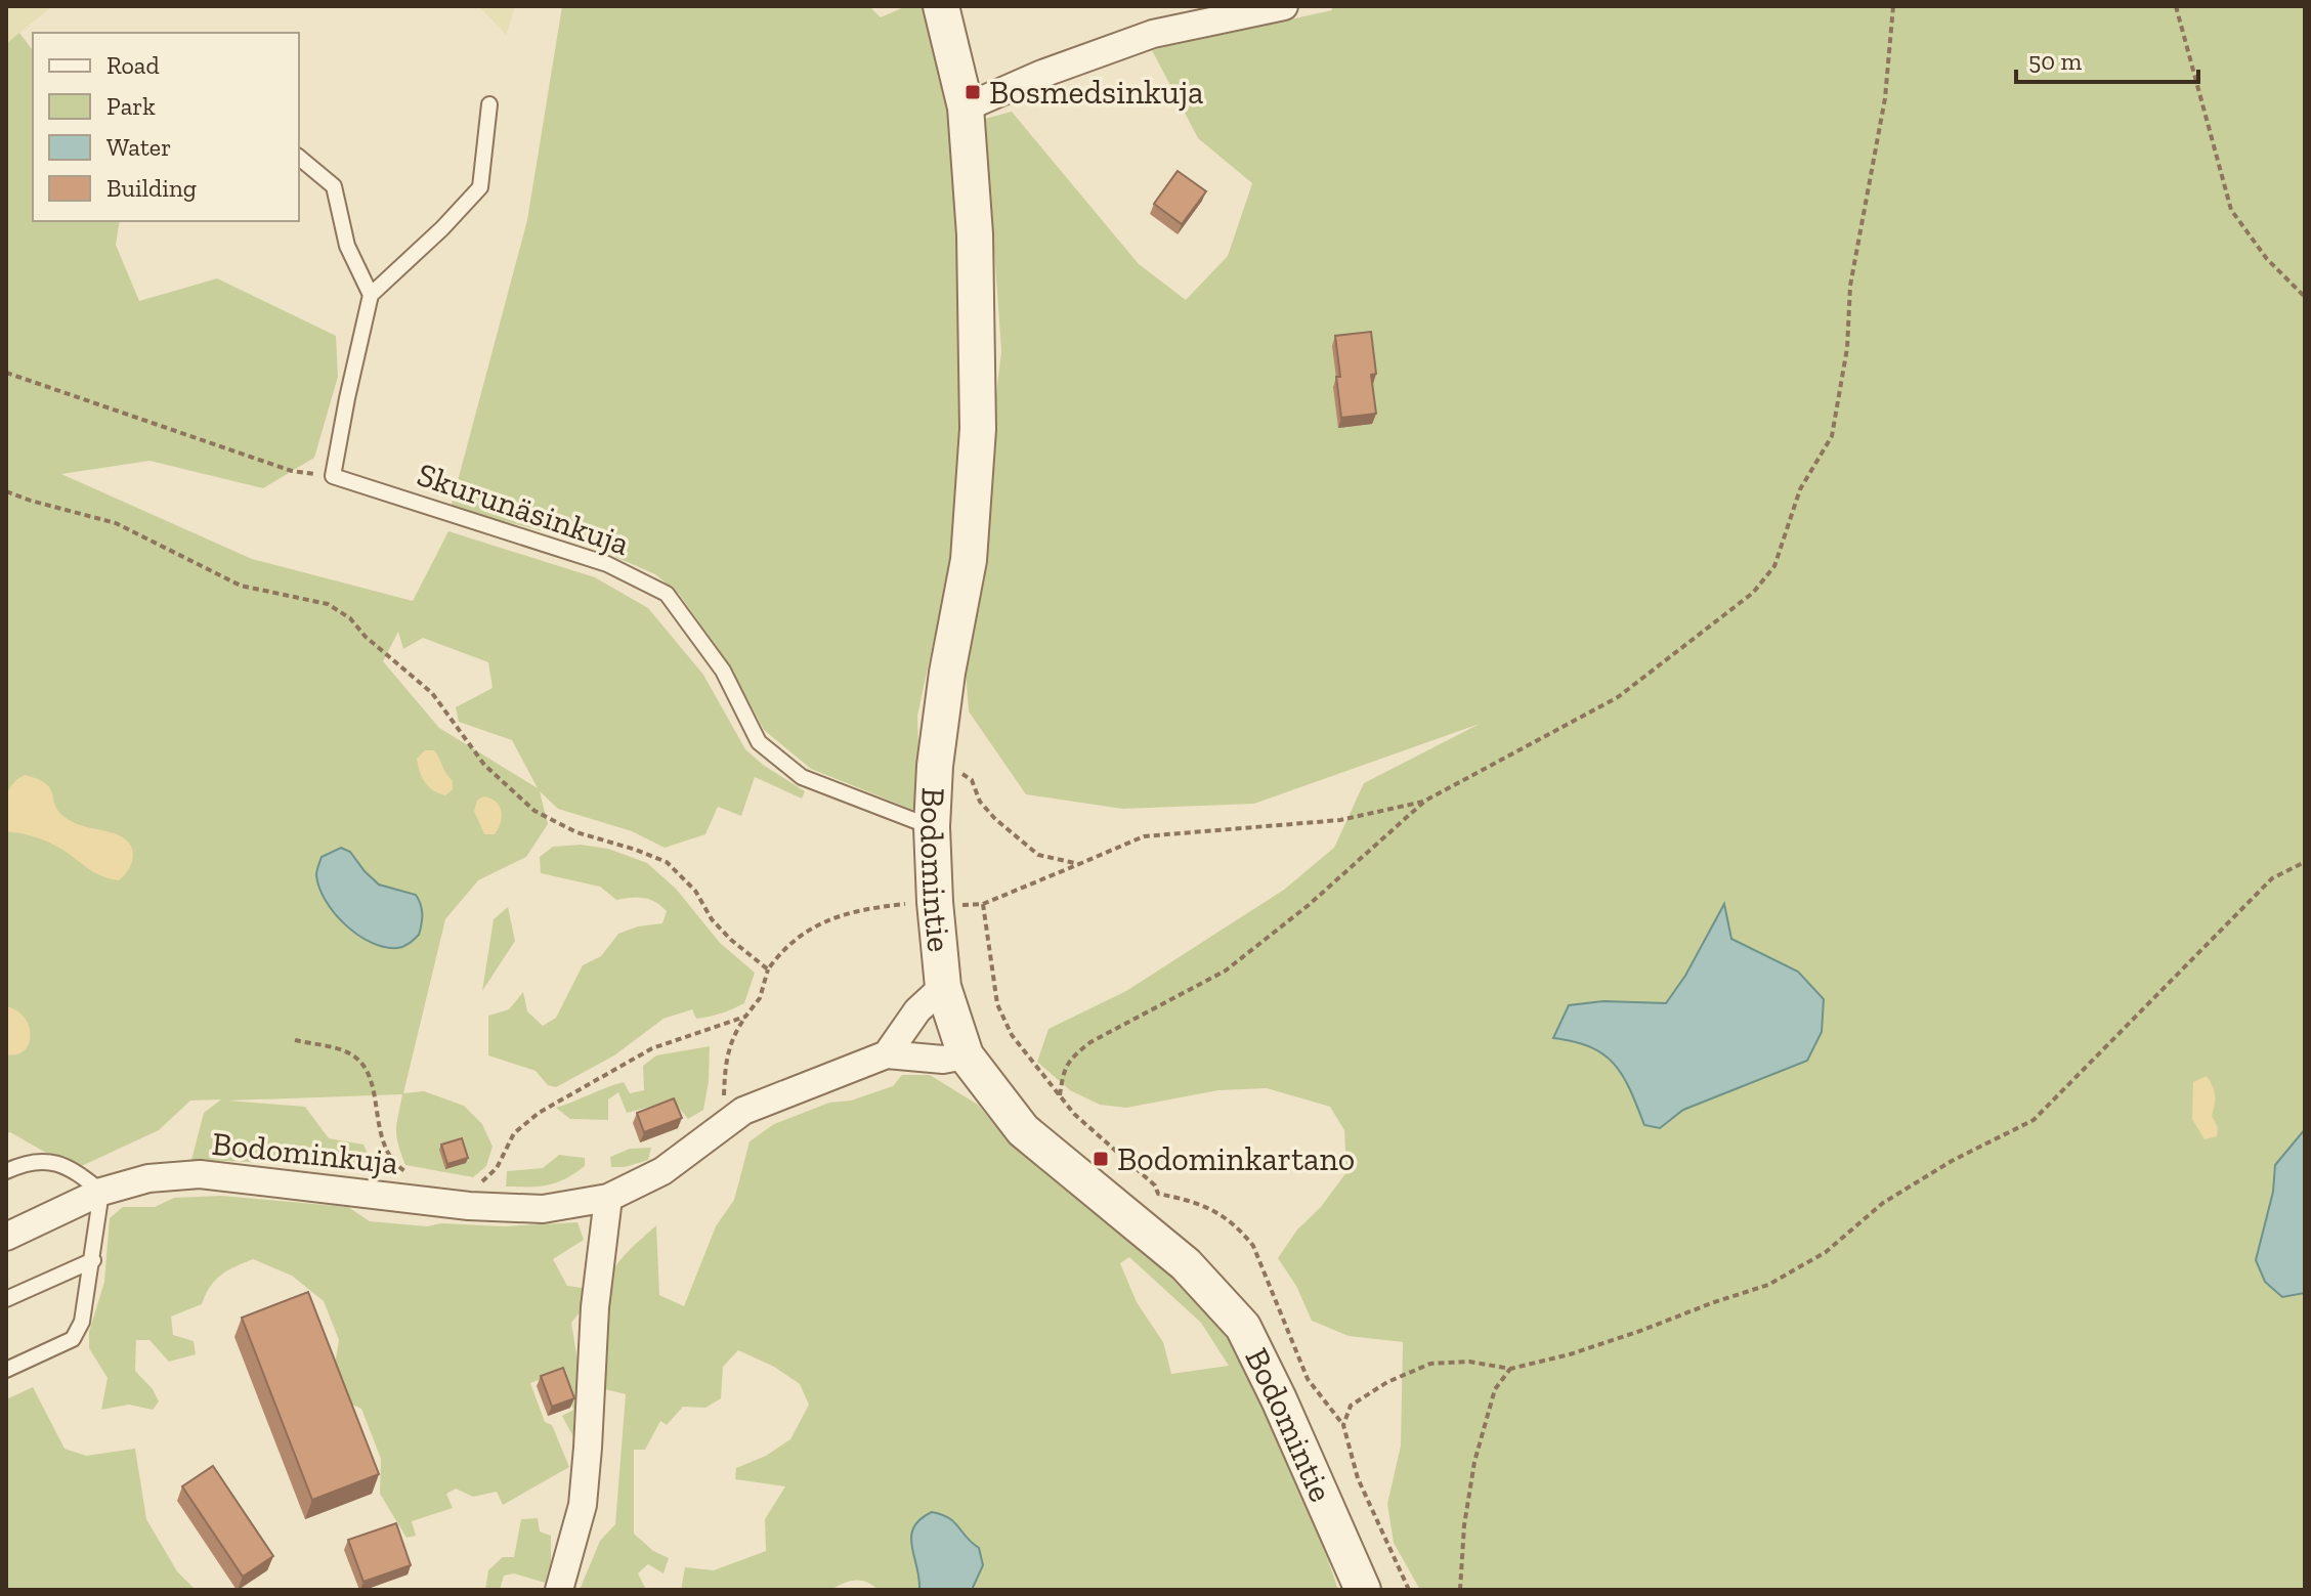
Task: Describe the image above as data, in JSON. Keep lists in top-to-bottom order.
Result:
{
  "streets": {
    "street": ["Bodomintie", "Bodominkuja"],
    "lane": ["Skurunäsinkuja"]
  },
  "crossings": [
    ["Skurunäsinkuja", "Bodomintie"],
    ["Bodomintie", "Bodominkuja"]
  ],
  "places": {
    "transit": ["Bosmedsinkuja", "Bodominkartano"]
  },
  "legend": [
    "Road",
    "Park",
    "Water",
    "Building"
  ],
  "scale_bar": "50 m"
}
